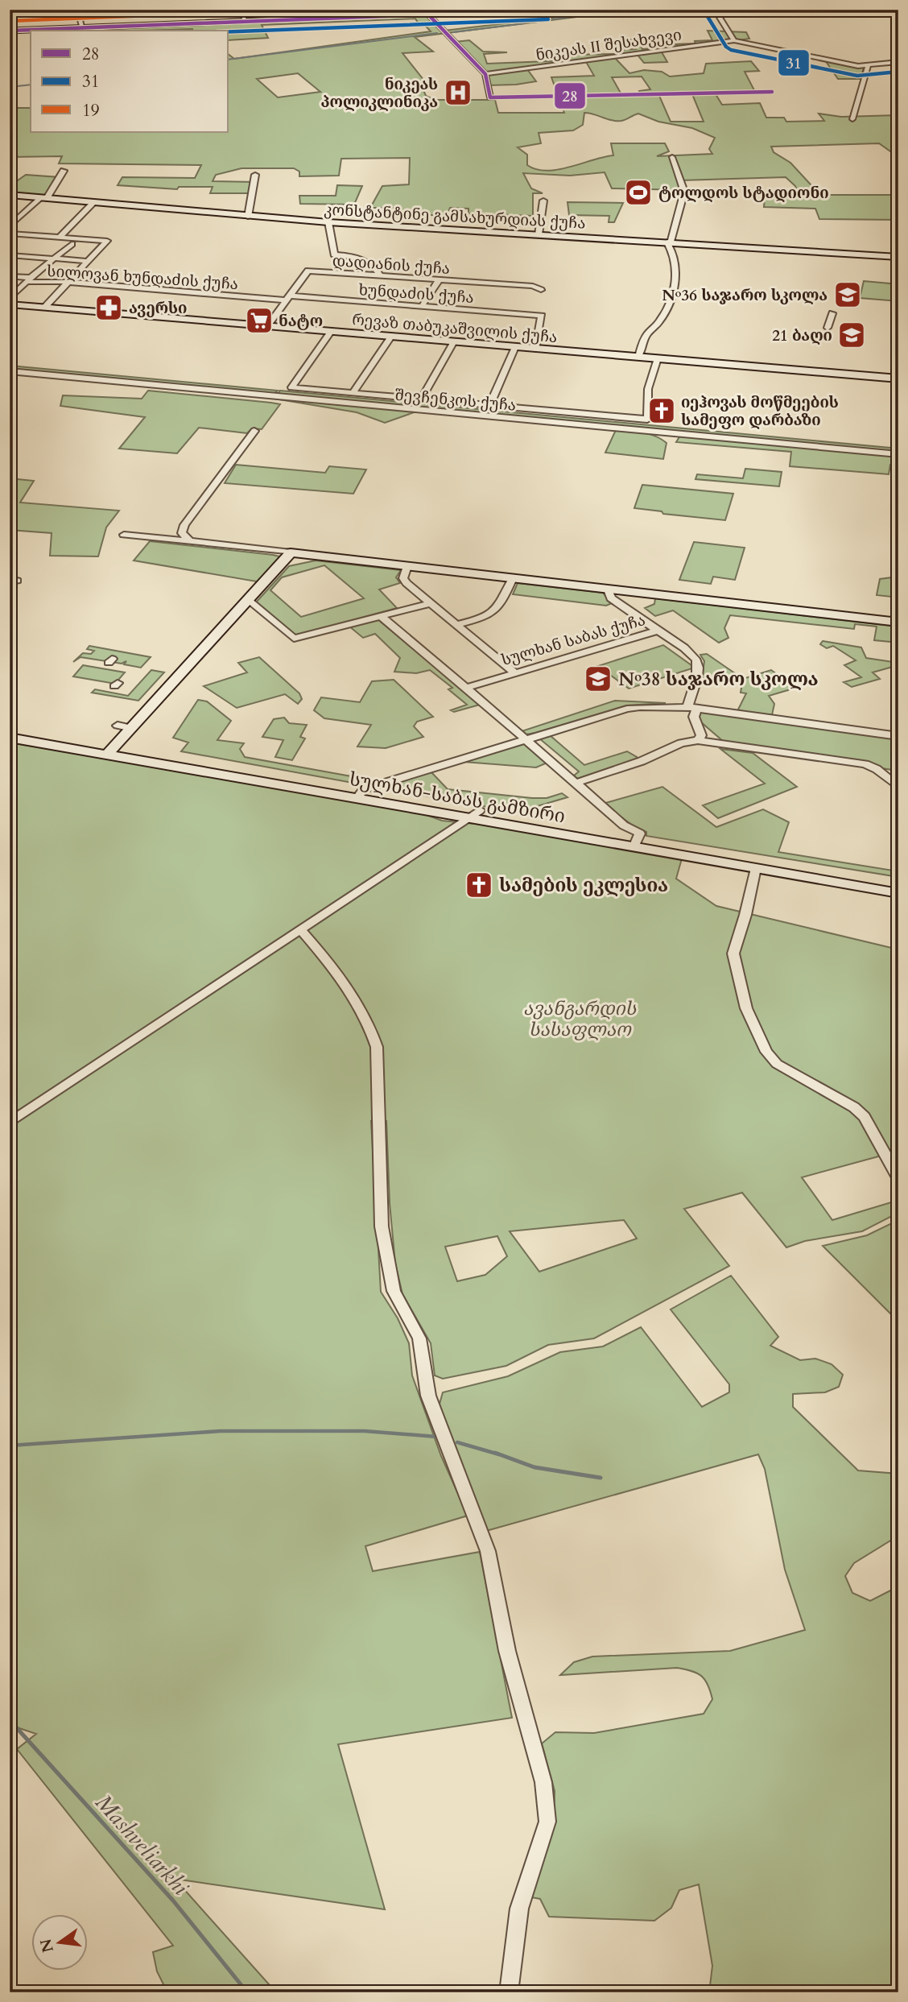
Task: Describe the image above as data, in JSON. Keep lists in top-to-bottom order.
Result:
{
  "streets": {
    "main road": ["სულხან-საბას გამზირი"],
    "street": [
      "ნიკეას II შესახვევი",
      "კონსტანტინე გამსახურდიას ქუჩა",
      "დადიანის ქუჩა",
      "სილოვან ხუნდაძის ქუჩა",
      "ხუნდაძის ქუჩა",
      "რევაზ თაბუკაშვილის ქუჩა",
      "შევჩენკოს ქუჩა",
      "სულხან საბას ქუჩა"
    ]
  },
  "crossings": [
    ["დადიანის ქუჩა", "სილოვან ხუნდაძის ქუჩა"],
    ["დადიანის ქუჩა", "ხუნდაძის ქუჩა"],
    ["დადიანის ქუჩა", "რევაზ თაბუკაშვილის ქუჩა"],
    ["სილოვან ხუნდაძის ქუჩა", "ხუნდაძის ქუჩა"],
    ["ხუნდაძის ქუჩა", "რევაზ თაბუკაშვილის ქუჩა"]
  ],
  "water": ["Mashveliarkhi"],
  "parks": ["ავანგარდის სასაფლაო"],
  "places": {
    "hospital": ["ნიკეას პოლიკლინიკა"],
    "sports": ["ტოლდოს სტადიონი"],
    "school or university": ["№36 საჯარო სკოლა", "21 ბაღი", "№38 საჯარო სკოლა"],
    "pharmacy": ["ავერსი"],
    "supermarket": ["ნატო"],
    "church": ["იეჰოვას მოწმეების სამეფო დარბაზი", "სამების ეკლესია"]
  },
  "lines": ["transit line 28", "transit line 19", "transit line 31"],
  "legend": ["28", "31", "19"],
  "north": "left"
}
